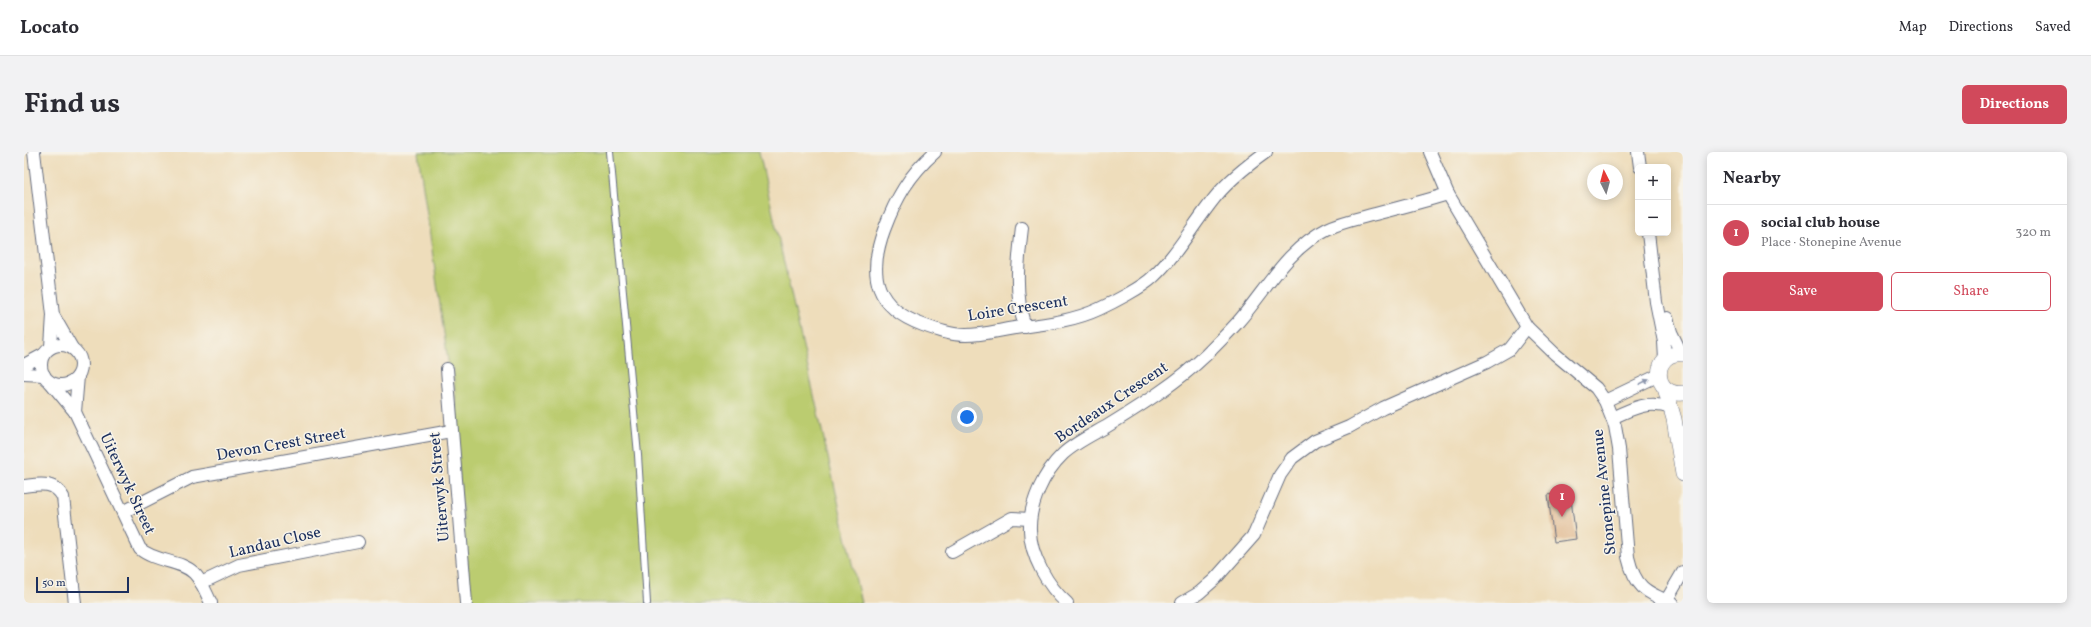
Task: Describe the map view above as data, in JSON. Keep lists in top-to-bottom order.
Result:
{
  "streets": {
    "street": [
      "Loire Crescent",
      "Bordeaux Crescent",
      "Devon Crest Street",
      "Uiterwyk Street",
      "Stonepine Avenue",
      "Landau Close"
    ]
  },
  "crossings": [
    ["Bordeaux Crescent", "Stonepine Avenue"],
    ["Devon Crest Street", "Uiterwyk Street"],
    ["Uiterwyk Street", "Landau Close"]
  ],
  "scale_bar": "50 m",
  "north": "top",
  "page": {
    "header": "Locato",
    "nav": ["Map", "Directions", "Saved"],
    "title": "Find us",
    "buttons": [
      "Directions",
      ["Save", "Share"]
    ],
    "heading": "Nearby",
    "map_buttons": ["+", "−"],
    "list": [
      {
        "mark": "1",
        "name": "social club house",
        "note": "Place · Stonepine Avenue",
        "value": "320 m"
      }
    ],
    "pins": "1",
    "scale": "50 m"
  }
}
